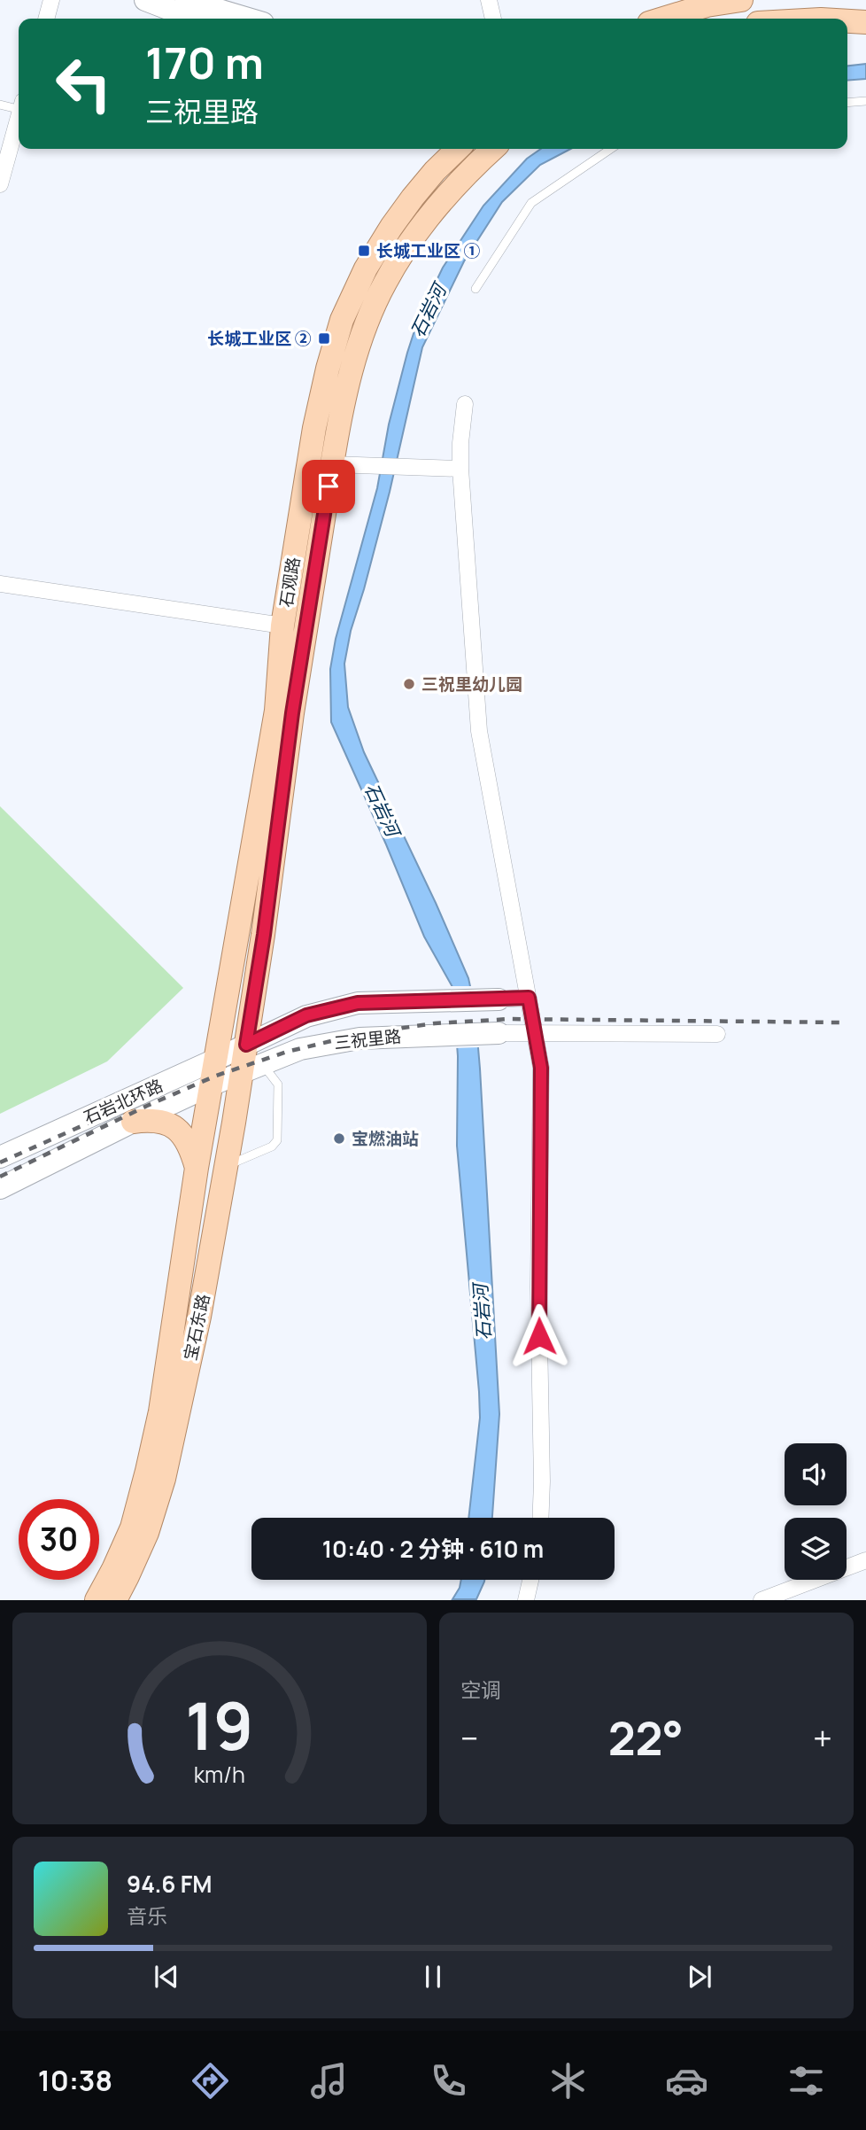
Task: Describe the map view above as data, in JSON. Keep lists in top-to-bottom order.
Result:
{
  "streets": {
    "main road": ["石观路", "宝石东路"],
    "street": ["三祝里路", "石岩北环路"]
  },
  "crossings": [
    ["石观路", "三祝里路"],
    ["石观路", "石岩北环路"],
    ["石观路", "宝石东路"],
    ["三祝里路", "石岩北环路"],
    ["三祝里路", "宝石东路"],
    ["石岩北环路", "宝石东路"]
  ],
  "water": ["石岩河"],
  "places": {
    "transit": ["长城工业区 ①", "长城工业区 ②"],
    "other": ["三祝里幼儿园", "宝燃油站"]
  },
  "page": {
    "turn": ["170 m", "三祝里路"],
    "limit": "30",
    "trip": "10:40 · 2 分钟 · 610 m",
    "tile": "空调",
    "heat": ["−", "22°", "+"],
    "song": ["94.6 FM", "音乐"],
    "tabs": "10:38",
    "gauge": ["19", "km/h"]
  }
}
